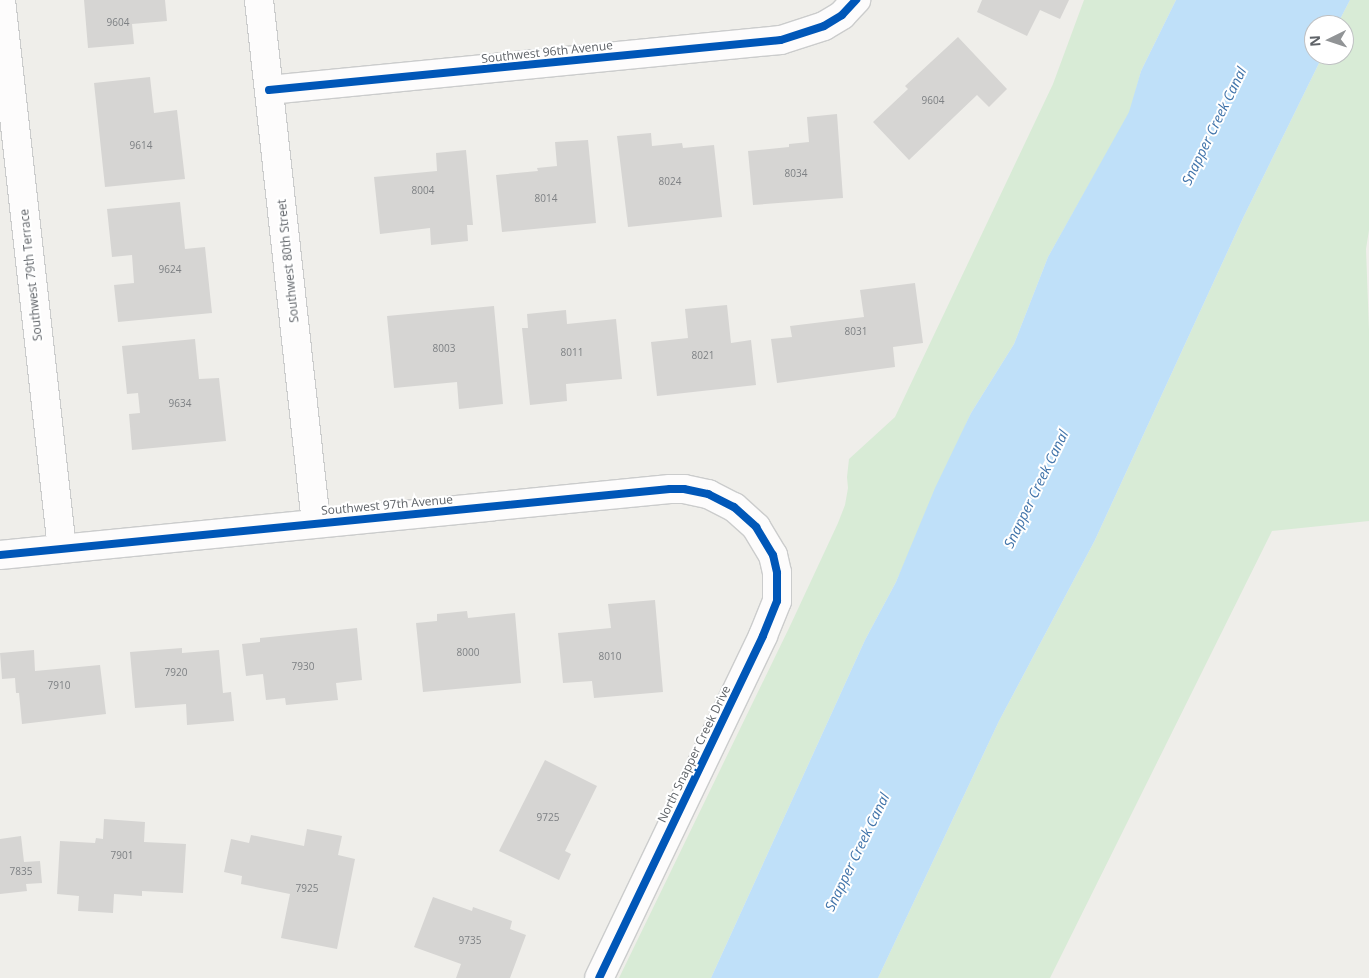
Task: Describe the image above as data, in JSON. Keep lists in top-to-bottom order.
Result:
{
  "streets": {
    "street": [
      "Southwest 96th Avenue",
      "Southwest 80th Street",
      "Southwest 79th Terrace",
      "Southwest 97th Avenue",
      "North Snapper Creek Drive"
    ]
  },
  "crossings": [
    ["Southwest 96th Avenue", "Southwest 80th Street"],
    ["Southwest 80th Street", "Southwest 97th Avenue"],
    ["Southwest 79th Terrace", "Southwest 97th Avenue"],
    ["Southwest 97th Avenue", "North Snapper Creek Drive"]
  ],
  "water": ["Snapper Creek Canal"],
  "house_numbers": [
    "9604",
    "9604",
    "9614",
    "8034",
    "8024",
    "8004",
    "8014",
    "9624",
    "8031",
    "8003",
    "8011",
    "8021",
    "9634",
    "8000",
    "8010",
    "7930",
    "7920",
    "7910",
    "9725",
    "7901",
    "7835",
    "7925",
    "9735"
  ],
  "north": "left"
}
